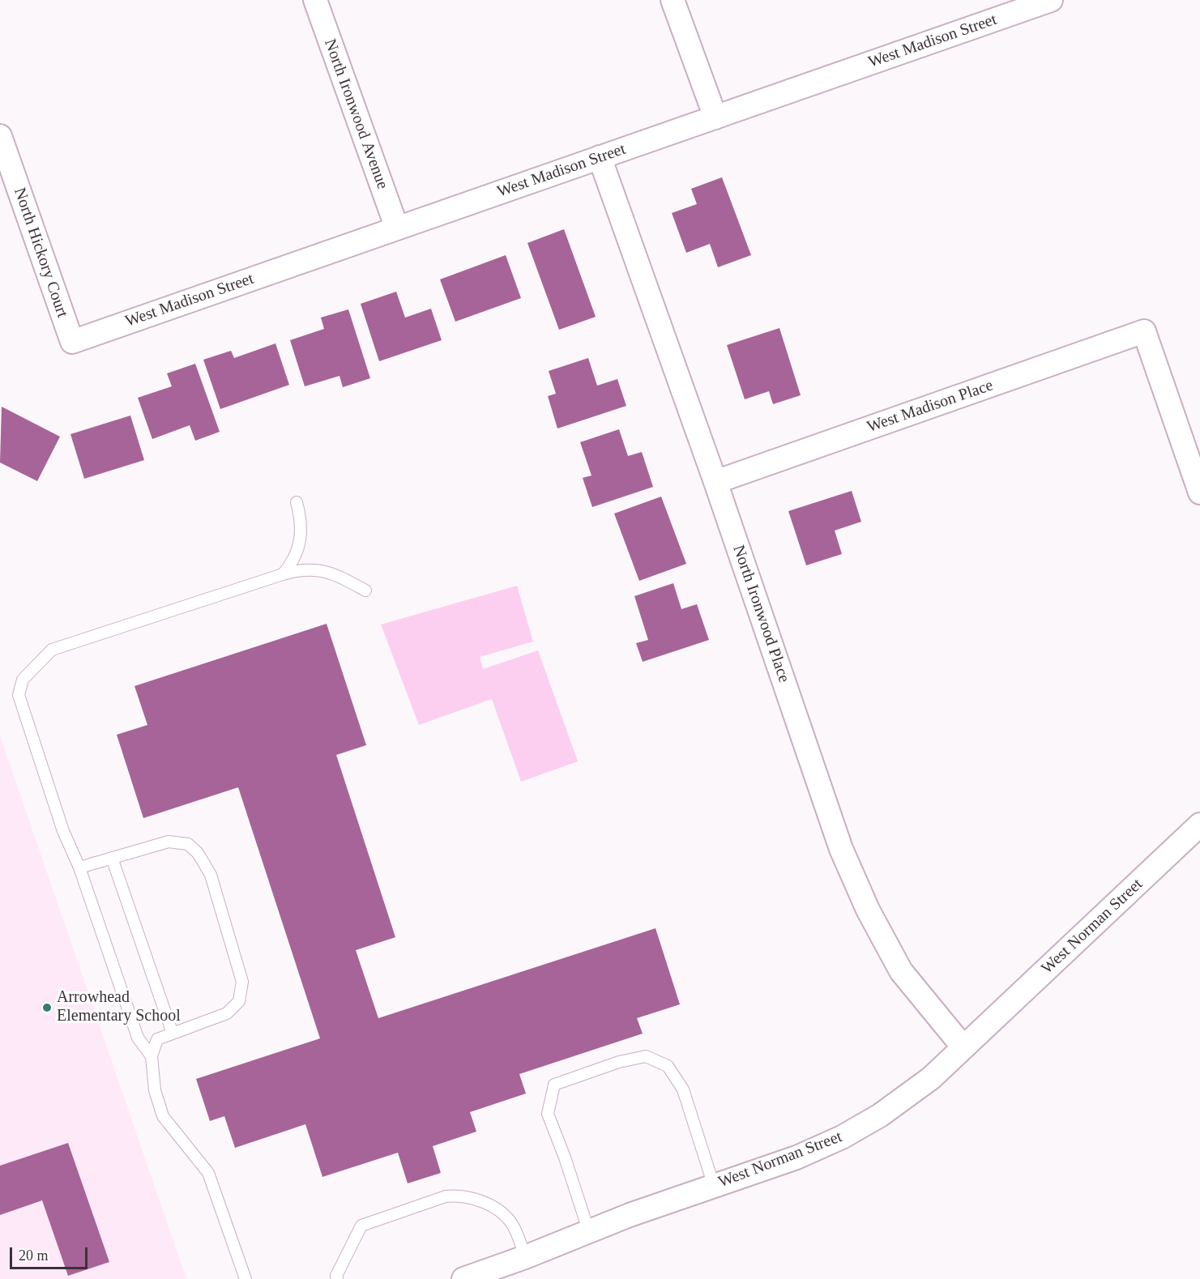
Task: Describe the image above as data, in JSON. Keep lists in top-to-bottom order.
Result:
{
  "streets": {
    "street": [
      "West Madison Street",
      "North Ironwood Avenue",
      "North Hickory Court",
      "West Madison Place",
      "North Ironwood Place",
      "West Norman Street"
    ]
  },
  "crossings": [
    ["West Madison Street", "North Ironwood Avenue"],
    ["West Madison Street", "North Hickory Court"],
    ["West Madison Street", "North Ironwood Place"],
    ["West Madison Place", "North Ironwood Place"],
    ["North Ironwood Place", "West Norman Street"]
  ],
  "places": ["Arrowhead Elementary School"],
  "scale_bar": "20 m"
}
